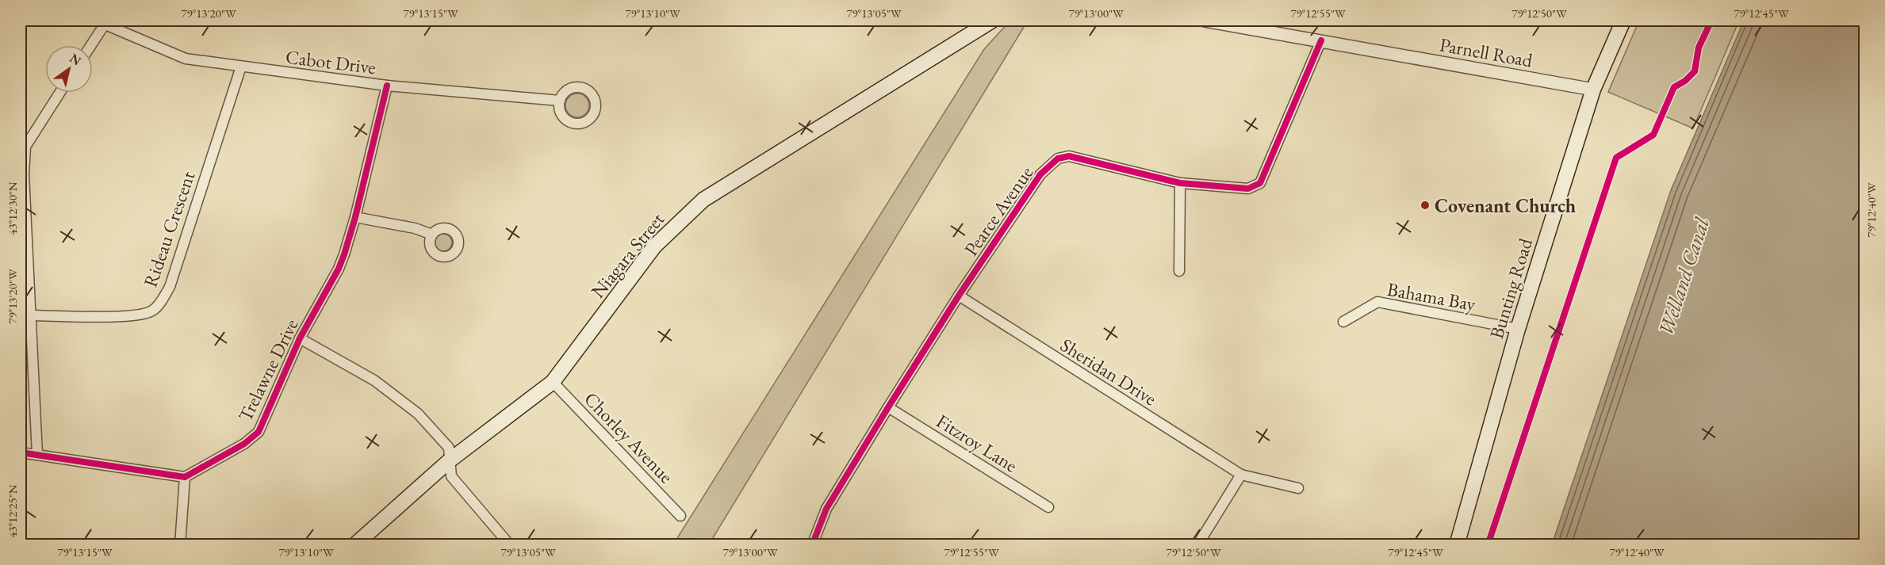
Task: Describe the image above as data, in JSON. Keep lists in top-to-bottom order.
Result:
{
  "streets": {
    "main road": ["Niagara Street", "Bunting Road"],
    "street": [
      "Parnell Road",
      "Cabot Drive",
      "Pearce Avenue",
      "Rideau Crescent",
      "Bahama Bay",
      "Trelawne Drive",
      "Sheridan Drive",
      "Chorley Avenue",
      "Fitzroy Lane"
    ]
  },
  "crossings": [
    ["Parnell Road", "Pearce Avenue"],
    ["Parnell Road", "Bunting Road"],
    ["Cabot Drive", "Rideau Crescent"],
    ["Cabot Drive", "Trelawne Drive"],
    ["Pearce Avenue", "Sheridan Drive"],
    ["Pearce Avenue", "Fitzroy Lane"],
    ["Niagara Street", "Chorley Avenue"],
    ["Bunting Road", "Bahama Bay"]
  ],
  "water": ["Welland Canal"],
  "places": ["Covenant Church"],
  "north": "top right",
  "coordinates": [
    "79°13'20\"W",
    "79°13'15\"W",
    "79°13'10\"W",
    "79°13'05\"W",
    "79°13'00\"W",
    "79°12'55\"W",
    "79°12'50\"W",
    "79°12'45\"W",
    "43°12'30\"N",
    "79°12'40\"W",
    "43°12'25\"N"
  ]
}
